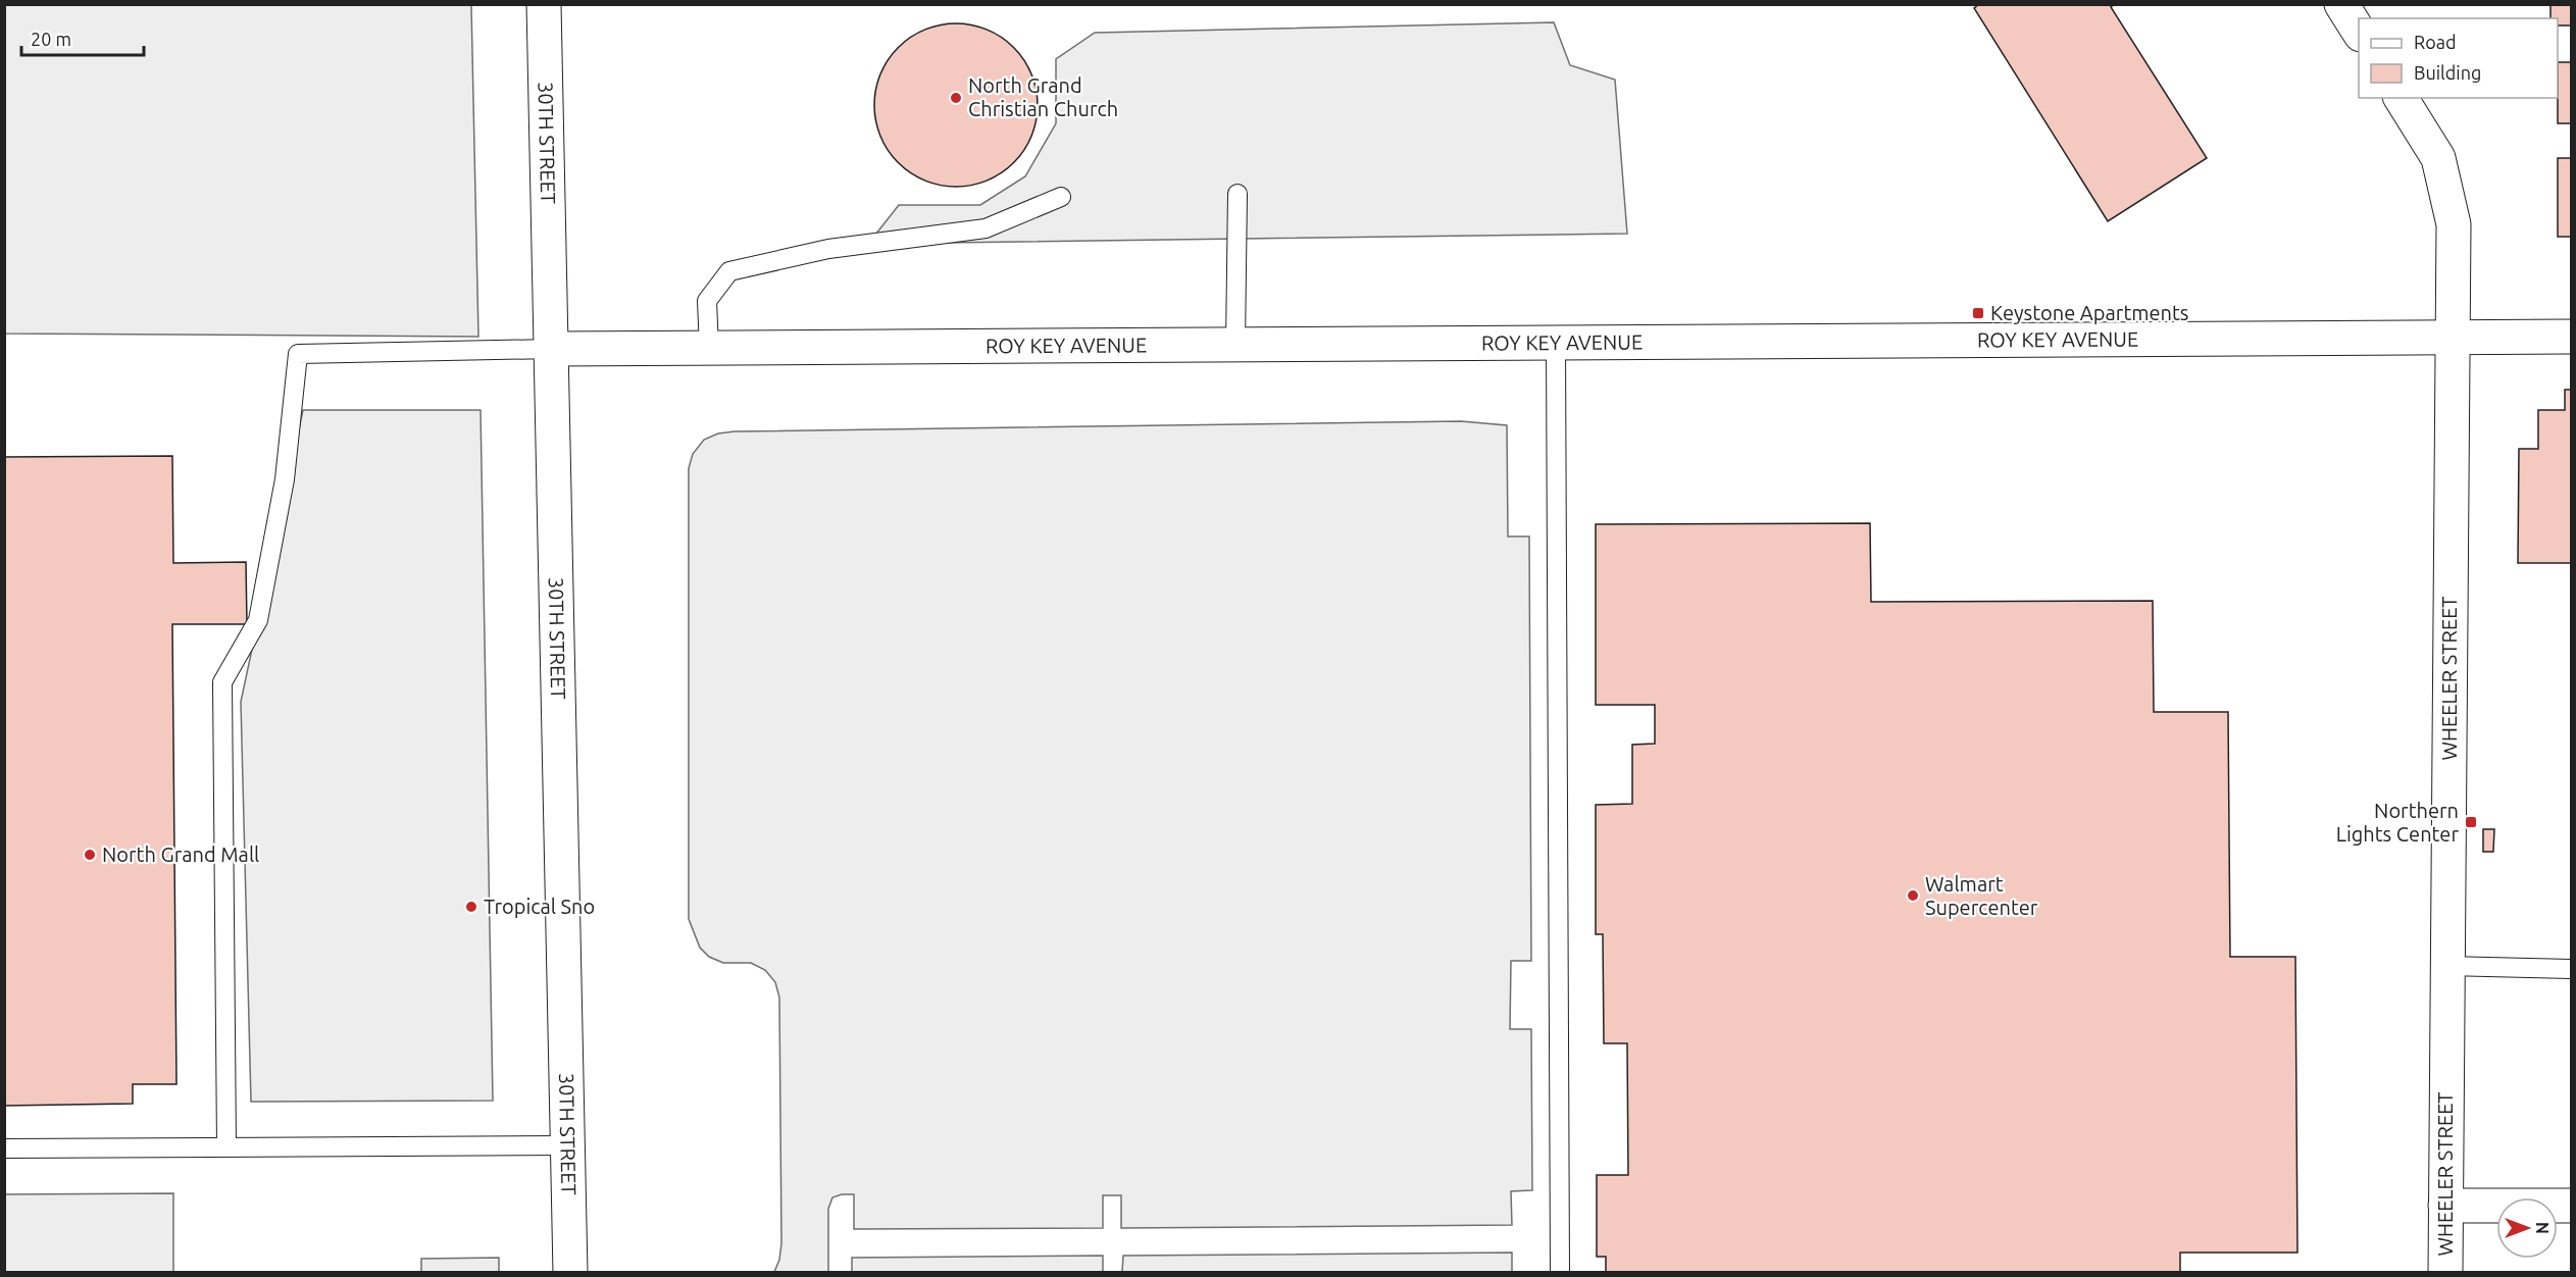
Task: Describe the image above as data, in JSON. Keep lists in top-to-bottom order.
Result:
{
  "streets": {
    "street": ["30TH STREET", "ROY KEY AVENUE", "WHEELER STREET"]
  },
  "crossings": [
    ["30TH STREET", "ROY KEY AVENUE"],
    ["ROY KEY AVENUE", "WHEELER STREET"]
  ],
  "places": {
    "other": [
      "North Grand Christian Church",
      "North Grand Mall",
      "Walmart Supercenter",
      "Tropical Sno"
    ],
    "transit": ["Keystone Apartments", "Northern Lights Center"]
  },
  "legend": ["Road", "Building"],
  "scale_bar": "20 m",
  "north": "right"
}
